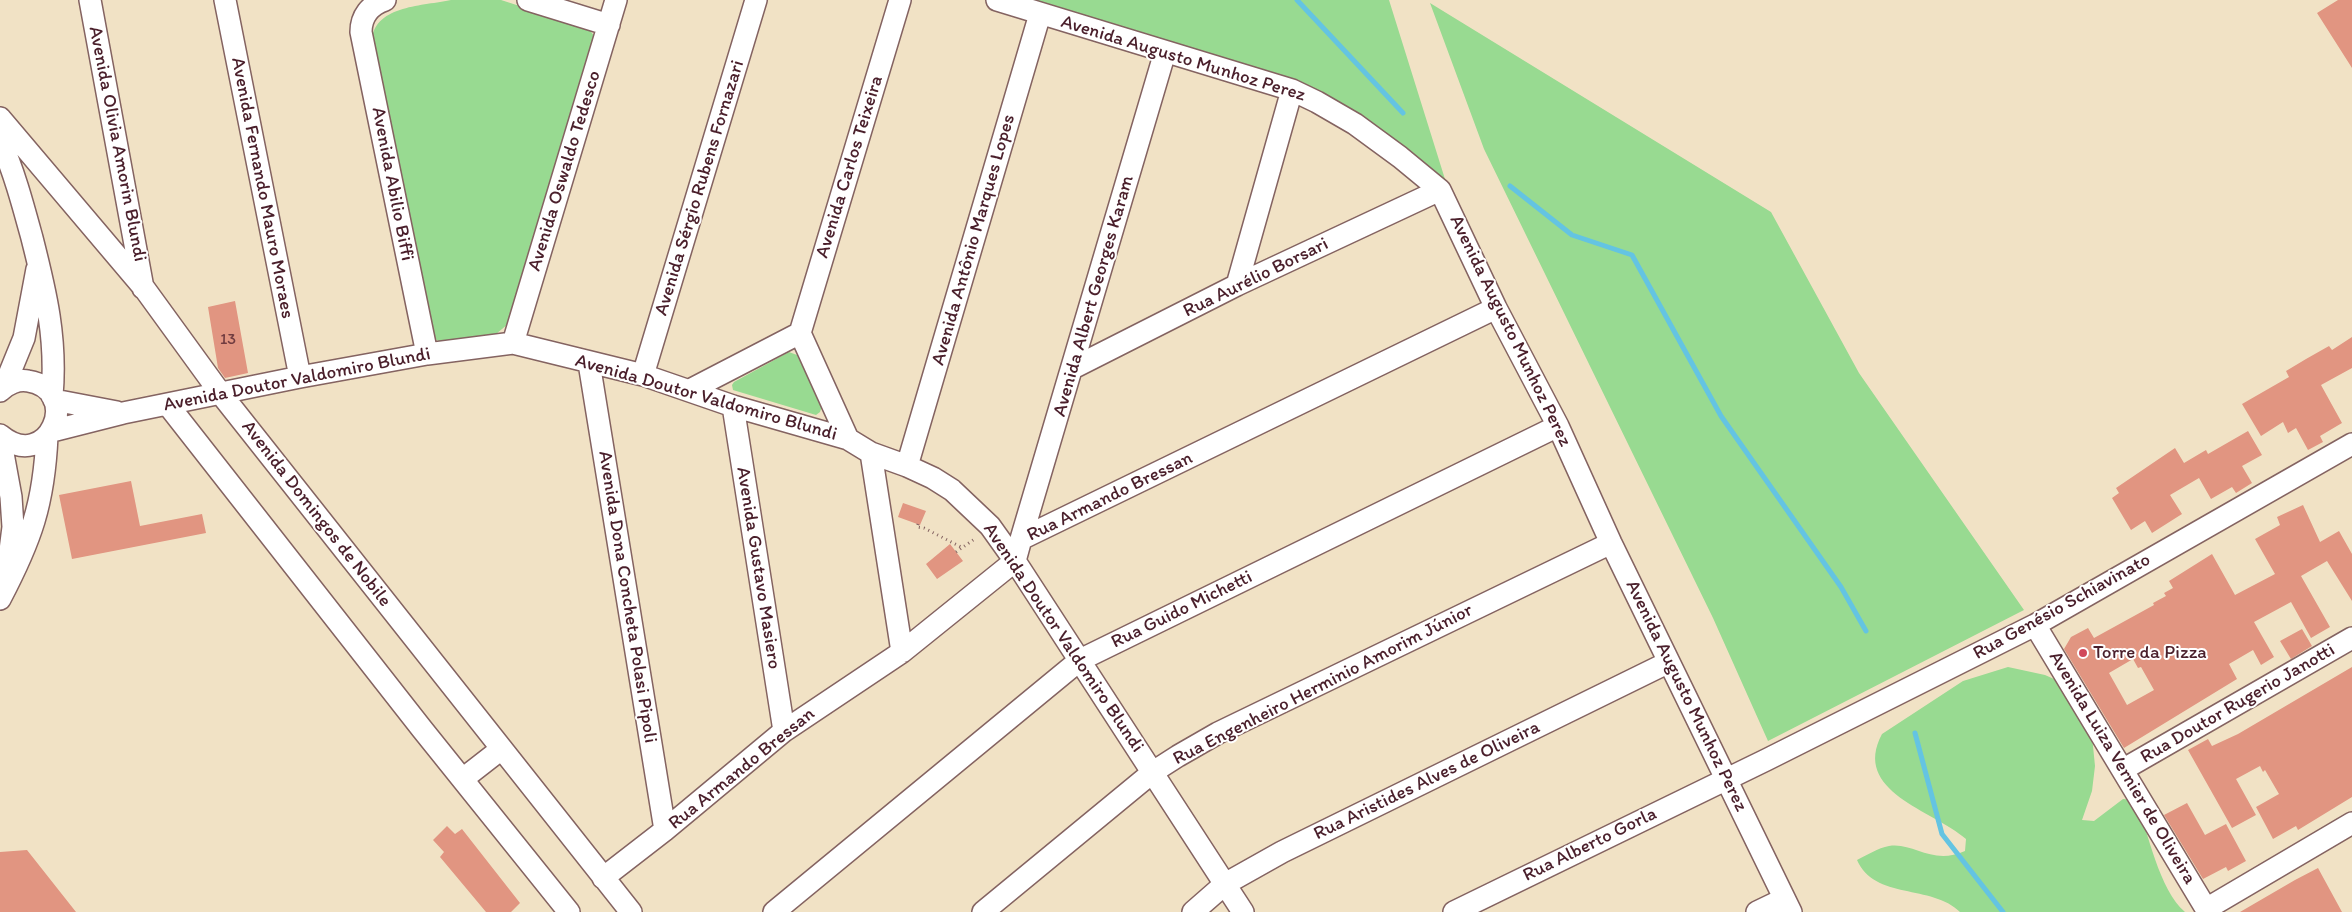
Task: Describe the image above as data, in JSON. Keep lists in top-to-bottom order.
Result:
{
  "streets": {
    "street": [
      "Avenida Augusto Munhoz Perez",
      "Avenida Olivia Amorin Blundi",
      "Avenida Carlos Teixeira",
      "Avenida Oswaldo Tedesco",
      "Avenida Abilio Biffi",
      "Avenida Fernando Mauro Moraes",
      "Avenida Sérgio Rubens Fornazari",
      "Avenida Antônio Marques Lopes",
      "Rua Aurélio Borsari",
      "Avenida Albert Georges Karam",
      "Avenida Doutor Valdomiro Blundi",
      "Rua Armando Bressan",
      "Avenida Domingos de Nobile",
      "Avenida Gustavo Masiero",
      "Avenida Dona Concheta Polasi Pipoli",
      "Rua Genésio Schiavinato",
      "Rua Guido Michetti",
      "Rua Engenheiro Herminio Amorim Júnior",
      "Rua Doutor Rugerio Janotti",
      "Avenida Luiza Vernier de Oliveira",
      "Rua Aristides Alves de Oliveira",
      "Rua Alberto Gorla"
    ]
  },
  "crossings": [
    ["Avenida Augusto Munhoz Perez", "Avenida Antônio Marques Lopes"],
    ["Avenida Augusto Munhoz Perez", "Rua Aurélio Borsari"],
    ["Avenida Augusto Munhoz Perez", "Avenida Albert Georges Karam"],
    ["Avenida Augusto Munhoz Perez", "Rua Armando Bressan"],
    ["Avenida Augusto Munhoz Perez", "Rua Genésio Schiavinato"],
    ["Avenida Augusto Munhoz Perez", "Rua Guido Michetti"],
    ["Avenida Augusto Munhoz Perez", "Rua Engenheiro Herminio Amorim Júnior"],
    ["Avenida Augusto Munhoz Perez", "Rua Aristides Alves de Oliveira"],
    ["Avenida Augusto Munhoz Perez", "Rua Alberto Gorla"],
    ["Avenida Olivia Amorin Blundi", "Avenida Domingos de Nobile"],
    ["Avenida Oswaldo Tedesco", "Avenida Doutor Valdomiro Blundi"],
    ["Avenida Abilio Biffi", "Avenida Doutor Valdomiro Blundi"],
    ["Avenida Fernando Mauro Moraes", "Avenida Doutor Valdomiro Blundi"],
    ["Avenida Sérgio Rubens Fornazari", "Avenida Doutor Valdomiro Blundi"],
    ["Avenida Antônio Marques Lopes", "Avenida Doutor Valdomiro Blundi"],
    ["Rua Aurélio Borsari", "Avenida Albert Georges Karam"],
    ["Avenida Albert Georges Karam", "Rua Armando Bressan"],
    ["Avenida Doutor Valdomiro Blundi", "Rua Armando Bressan"],
    ["Avenida Doutor Valdomiro Blundi", "Avenida Domingos de Nobile"],
    ["Avenida Doutor Valdomiro Blundi", "Avenida Gustavo Masiero"],
    ["Avenida Doutor Valdomiro Blundi", "Avenida Dona Concheta Polasi Pipoli"],
    ["Avenida Doutor Valdomiro Blundi", "Rua Guido Michetti"],
    ["Avenida Doutor Valdomiro Blundi", "Rua Engenheiro Herminio Amorim Júnior"],
    ["Avenida Doutor Valdomiro Blundi", "Rua Aristides Alves de Oliveira"],
    ["Rua Armando Bressan", "Avenida Domingos de Nobile"],
    ["Rua Armando Bressan", "Avenida Gustavo Masiero"],
    ["Rua Armando Bressan", "Avenida Dona Concheta Polasi Pipoli"],
    ["Rua Genésio Schiavinato", "Avenida Luiza Vernier de Oliveira"],
    ["Rua Genésio Schiavinato", "Rua Alberto Gorla"],
    ["Rua Doutor Rugerio Janotti", "Avenida Luiza Vernier de Oliveira"]
  ],
  "places": ["Torre da Pizza"],
  "house_numbers": ["13"]
}
